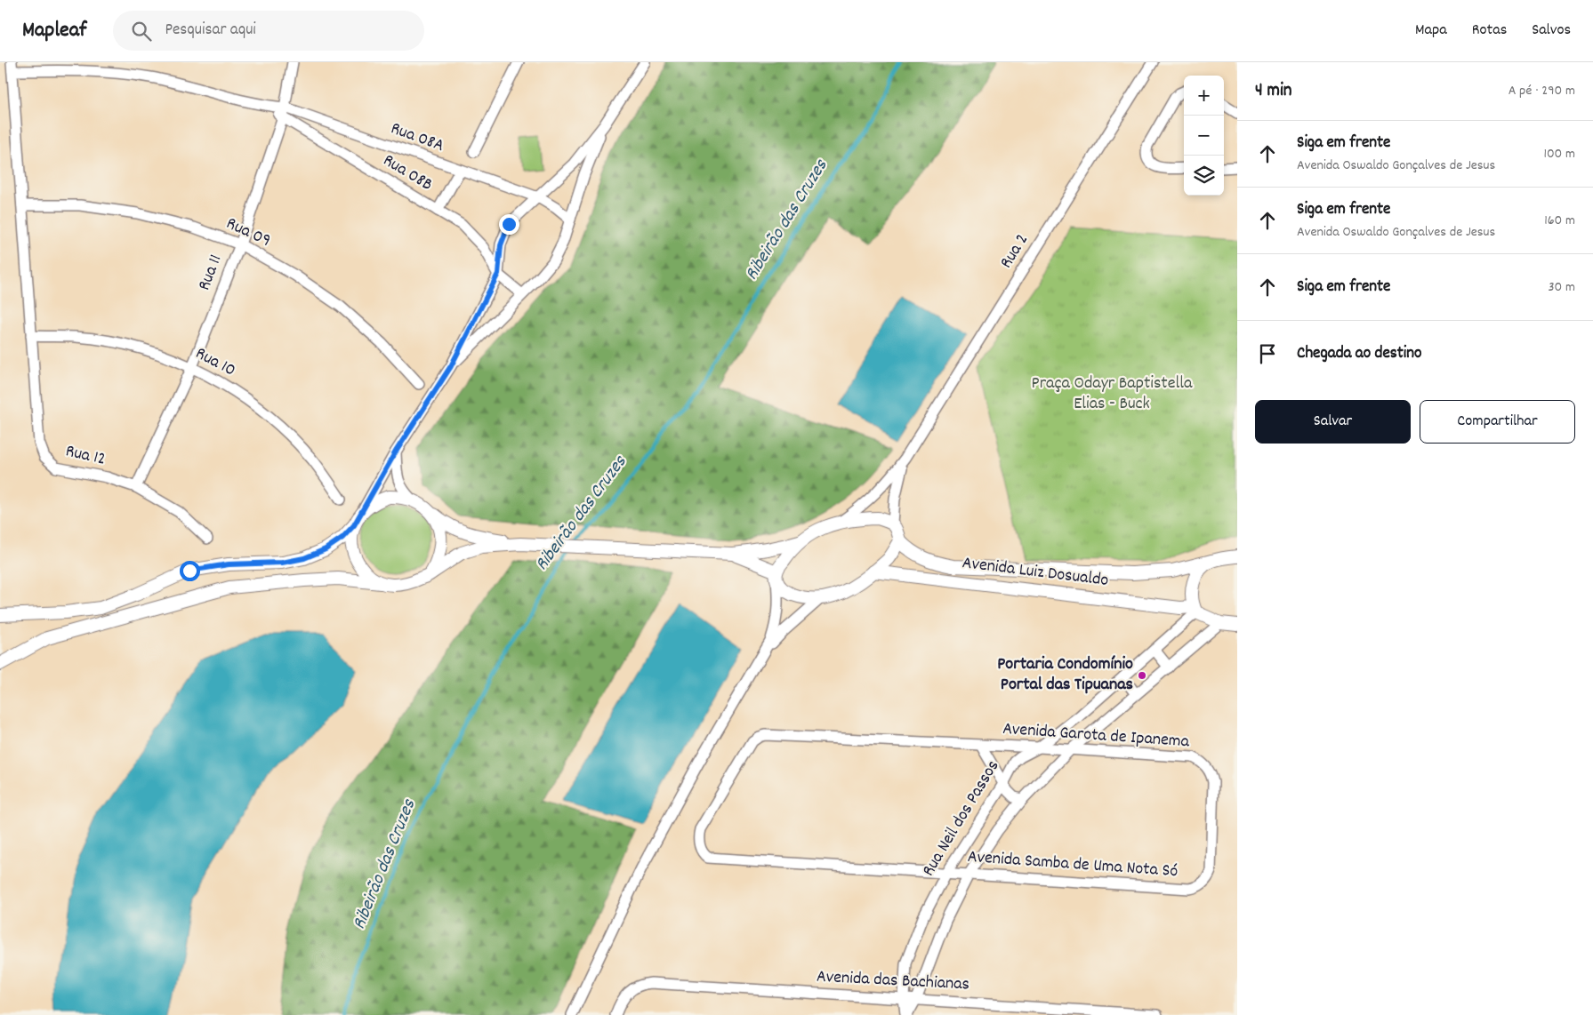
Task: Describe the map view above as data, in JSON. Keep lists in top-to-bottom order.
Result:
{
  "streets": {
    "street": [
      "Rua 08A",
      "Rua 08B",
      "Rua 09",
      "Rua 2",
      "Rua 11",
      "Rua 10",
      "Rua 12",
      "Avenida Luiz Dosualdo",
      "Avenida Garota de Ipanema",
      "Rua Neil dos Passos",
      "Avenida Samba de Uma Nota Só",
      "Avenida das Bachianas"
    ]
  },
  "crossings": [
    ["Rua 08A", "Rua 08B"],
    ["Rua 08A", "Rua 11"],
    ["Rua 08B", "Rua 11"],
    ["Rua 09", "Rua 11"],
    ["Rua 09", "Rua 12"],
    ["Rua 11", "Rua 10"],
    ["Rua 11", "Rua 12"],
    ["Rua 10", "Rua 12"],
    ["Avenida Luiz Dosualdo", "Rua Neil dos Passos"],
    ["Avenida Garota de Ipanema", "Rua Neil dos Passos"],
    ["Avenida Garota de Ipanema", "Avenida Samba de Uma Nota Só"],
    ["Rua Neil dos Passos", "Avenida Samba de Uma Nota Só"],
    ["Rua Neil dos Passos", "Avenida das Bachianas"]
  ],
  "water": ["Ribeirão das Cruzes"],
  "parks": ["Praça Odayr Baptistella Elias - Buck"],
  "places": ["Portaria Condomínio Portal das Tipuanas"],
  "page": {
    "header": "Mapleaf",
    "search": "Pesquisar aqui",
    "nav": ["Mapa", "Rotas", "Salvos"],
    "heading": ["4 min", "A pé · 290 m"],
    "map_buttons": ["+", "−"],
    "list": [
      ["Siga em frente", "Avenida Oswaldo Gonçalves de Jesus", "100 m"],
      ["Siga em frente", "Avenida Oswaldo Gonçalves de Jesus", "160 m"],
      ["Siga em frente", "30 m"],
      "Chegada ao destino"
    ],
    "buttons": ["Salvar", "Compartilhar"]
  }
}
